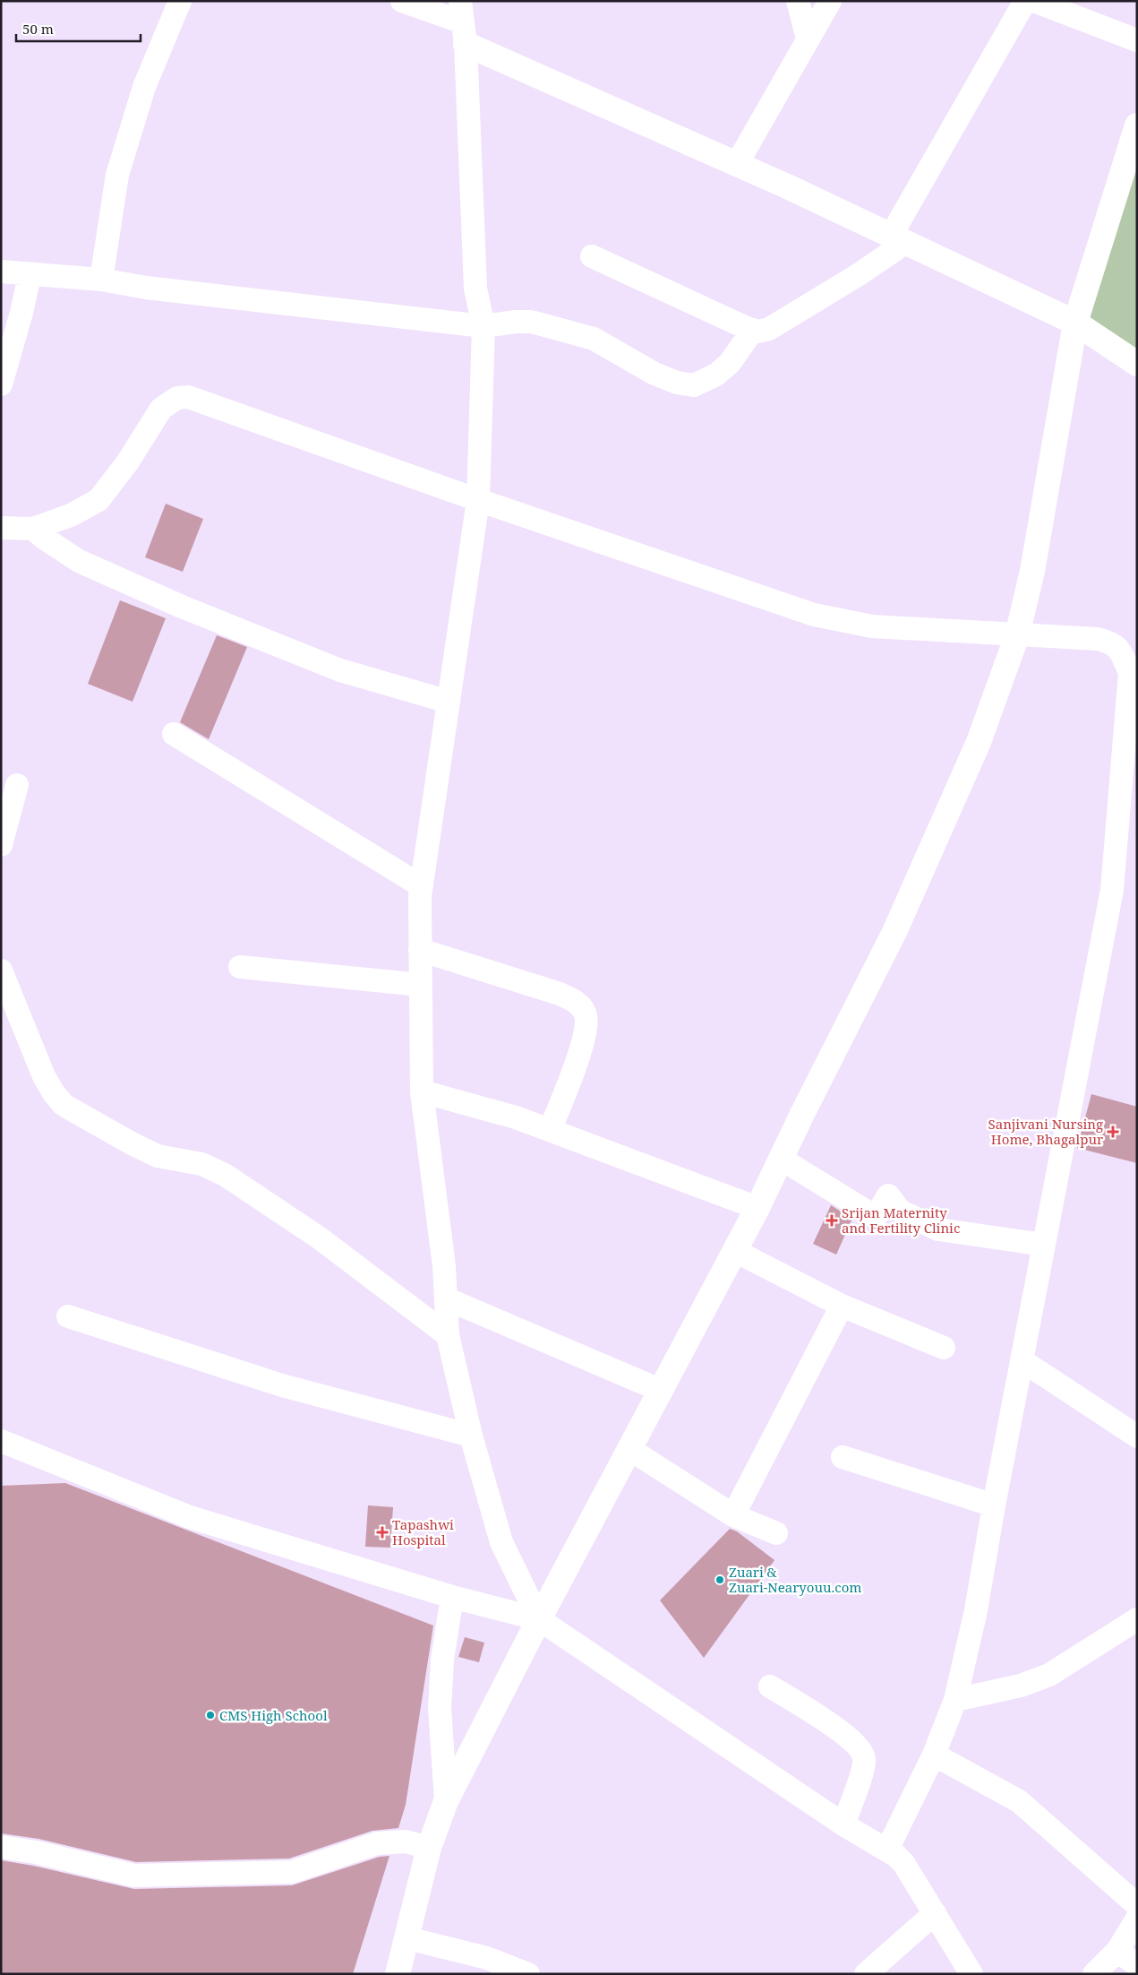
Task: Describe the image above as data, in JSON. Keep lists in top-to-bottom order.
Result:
{
  "places": {
    "health": ["Sanjivani Nursing Home, Bhagalpur", "Srijan Maternity and Fertility Clinic", "Tapashwi Hospital"],
    "other": ["Zuari & Zuari-Nearyouu.com", "CMS High School"]
  },
  "scale_bar": "50 m"
}
